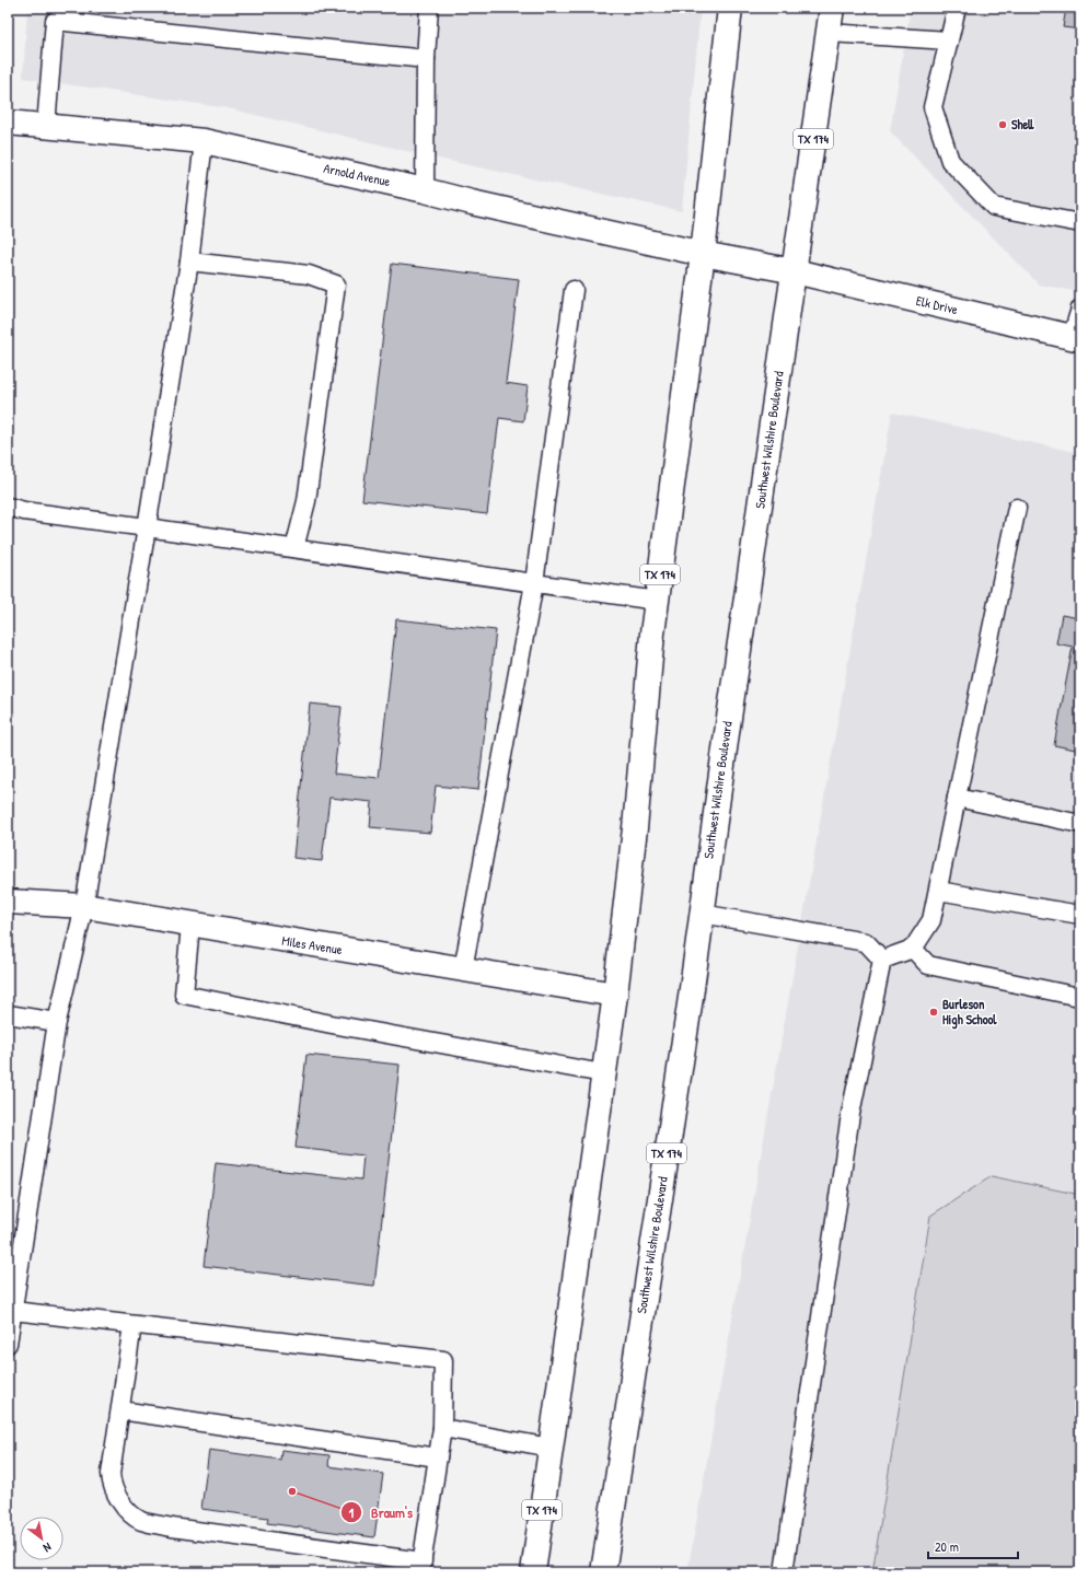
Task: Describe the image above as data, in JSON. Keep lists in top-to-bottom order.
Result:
{
  "streets": {
    "main road": [
      "TX 174",
      "Arnold Avenue",
      "Elk Drive",
      "Southwest Wilshire Boulevard",
      "Miles Avenue"
    ]
  },
  "crossings": [
    ["TX 174", "Arnold Avenue"],
    ["TX 174", "Elk Drive"],
    ["TX 174", "Miles Avenue"],
    ["Arnold Avenue", "Elk Drive"],
    ["Elk Drive", "Southwest Wilshire Boulevard"]
  ],
  "places": ["Shell", "Burleson High School", "Braum's"],
  "scale_bar": "20 m",
  "north": "bottom right"
}
